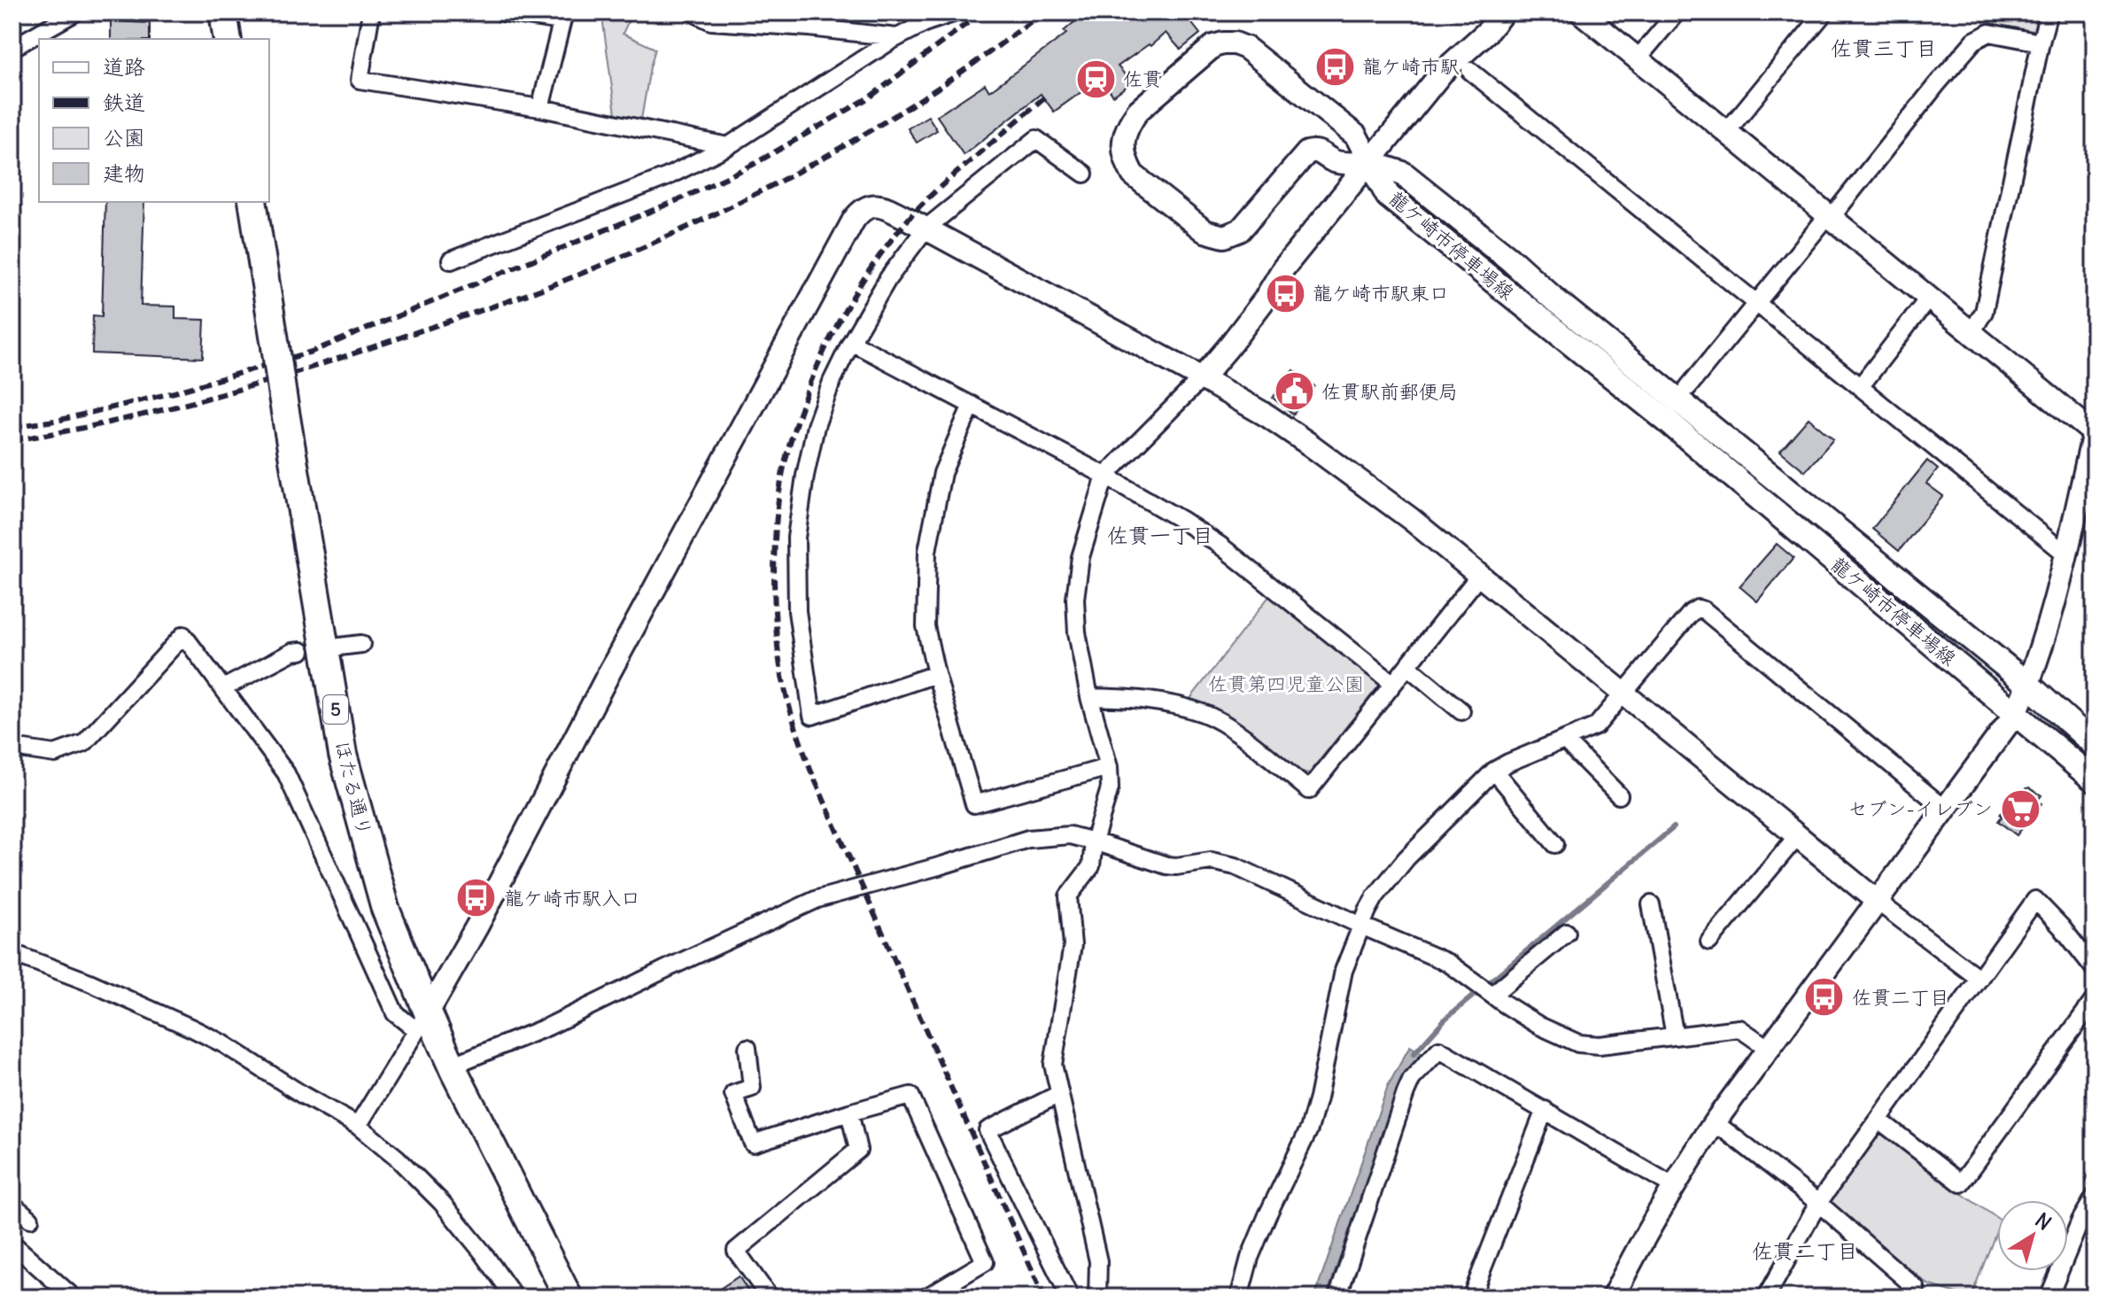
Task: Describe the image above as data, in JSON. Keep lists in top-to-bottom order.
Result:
{
  "streets": {
    "main road": ["龍ケ崎市停車場線", "5", "ほたる通り"]
  },
  "districts": ["佐貫三丁目", "佐貫一丁目", "佐貫二丁目"],
  "parks": ["佐貫第四児童公園"],
  "places": {
    "bus stop": [
      "龍ケ崎市駅",
      "龍ケ崎市駅東口",
      "龍ケ崎市駅入口",
      "佐貫二丁目"
    ],
    "station": ["佐貫"],
    "public building": ["佐貫駅前郵便局"],
    "supermarket": ["セブン-イレブン"]
  },
  "legend": [
    "道路",
    "鉄道",
    "公園",
    "建物"
  ],
  "north": "top right"
}
